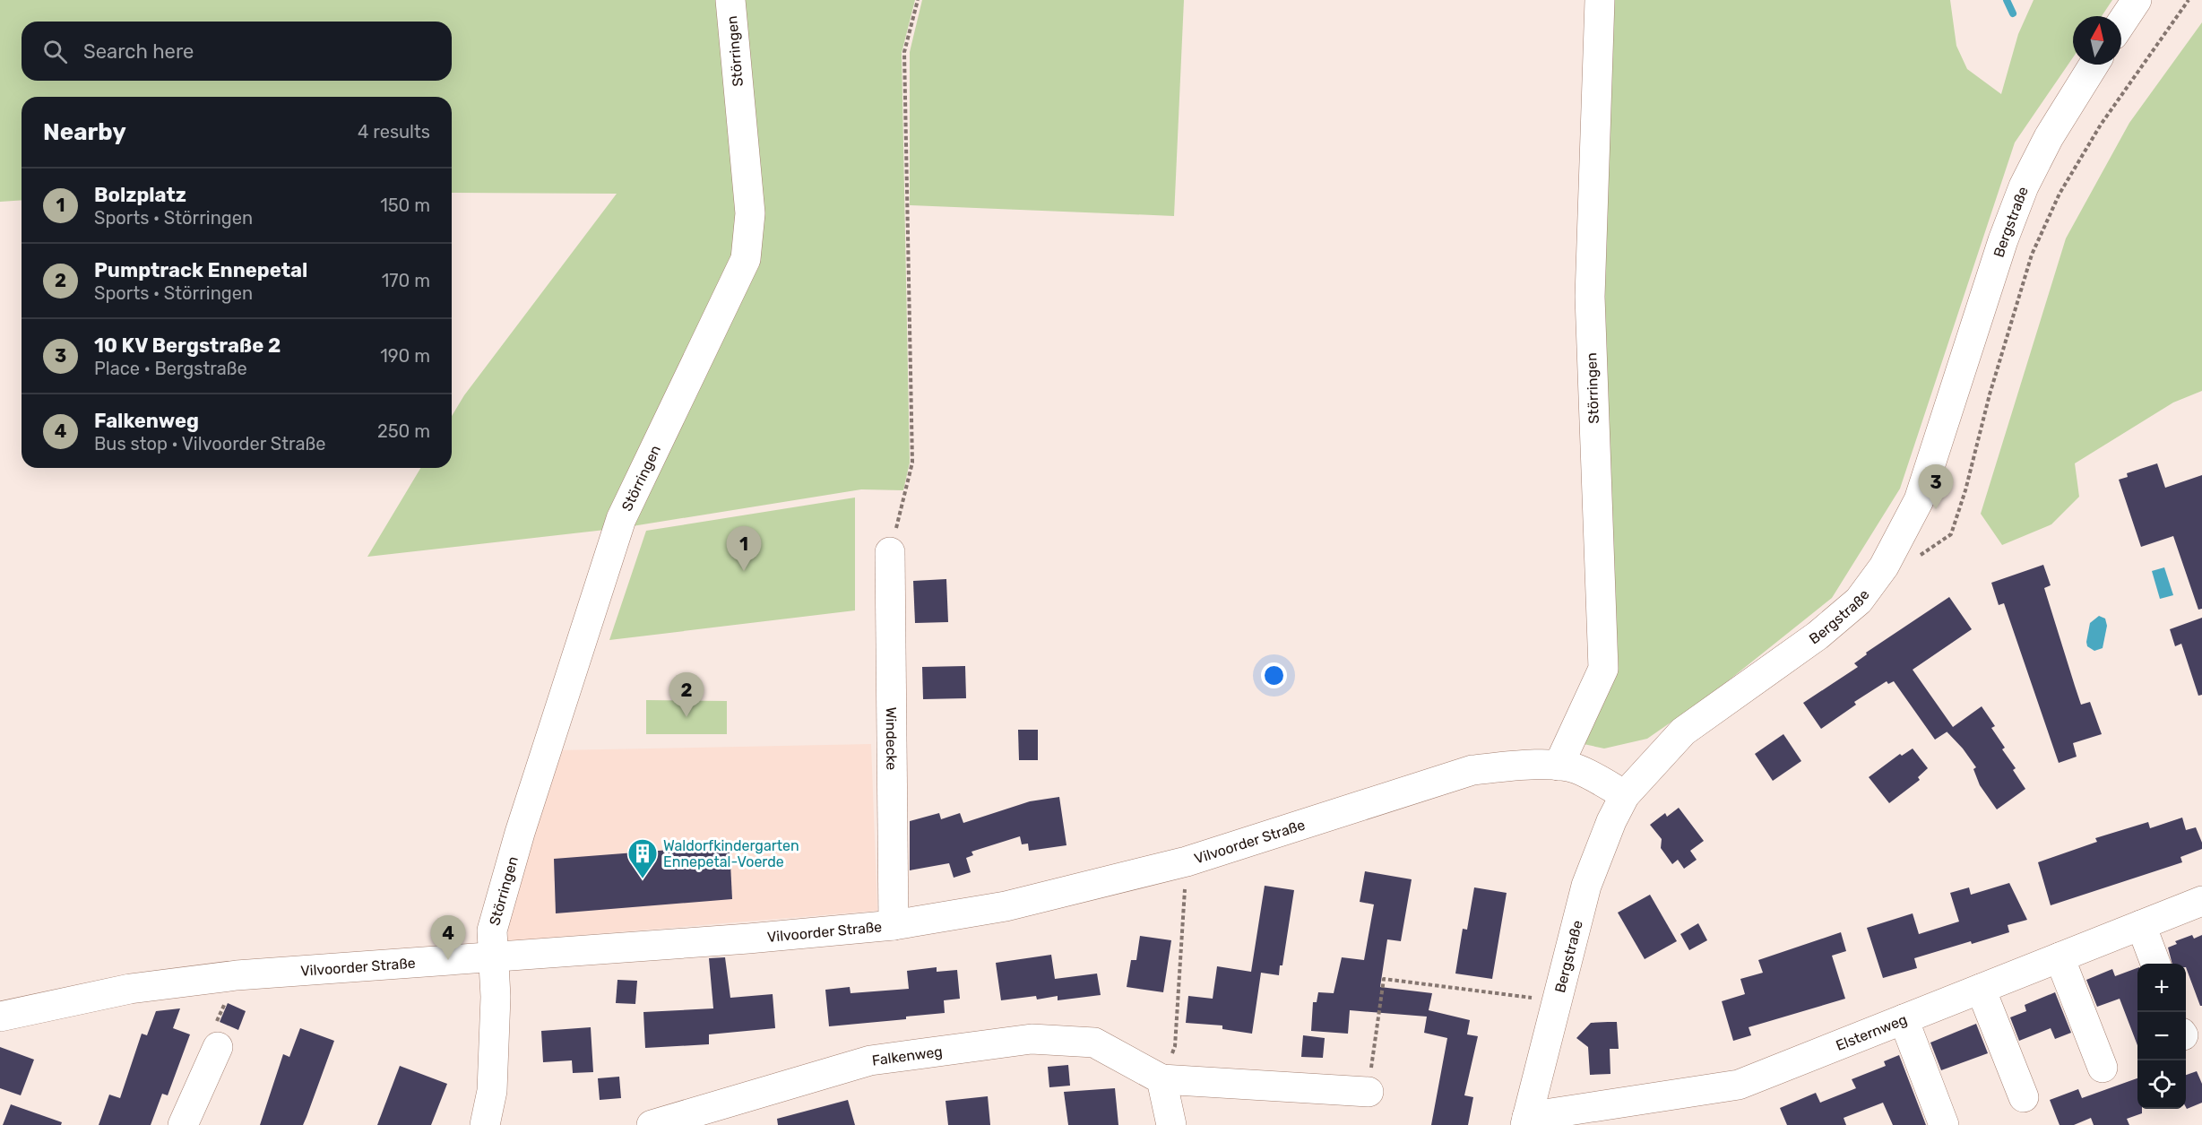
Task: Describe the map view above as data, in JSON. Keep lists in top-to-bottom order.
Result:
{
  "streets": {
    "street": [
      "Störringen",
      "Bergstraße",
      "Windecke",
      "Vilvoorder Straße",
      "Elsternweg",
      "Falkenweg"
    ]
  },
  "crossings": [
    ["Störringen", "Vilvoorder Straße"],
    ["Bergstraße", "Vilvoorder Straße"],
    ["Bergstraße", "Elsternweg"],
    ["Windecke", "Vilvoorder Straße"]
  ],
  "places": {
    "building": ["Waldorfkindergarten Ennepetal-Voerde"]
  },
  "north": "top",
  "page": {
    "search": "Search here",
    "heading": ["Nearby", "4 results"],
    "list": [
      {
        "mark": "1",
        "name": "Bolzplatz",
        "note": "Sports · Störringen",
        "value": "150 m"
      },
      {
        "mark": "2",
        "name": "Pumptrack Ennepetal",
        "note": "Sports · Störringen",
        "value": "170 m"
      },
      {
        "mark": "3",
        "name": "10 KV Bergstraße 2",
        "note": "Place · Bergstraße",
        "value": "190 m"
      },
      {
        "mark": "4",
        "name": "Falkenweg",
        "note": "Bus stop · Vilvoorder Straße",
        "value": "250 m"
      }
    ],
    "pins": [
      "3",
      "1",
      "2",
      "4"
    ],
    "map_buttons": ["+", "−"]
  }
}
